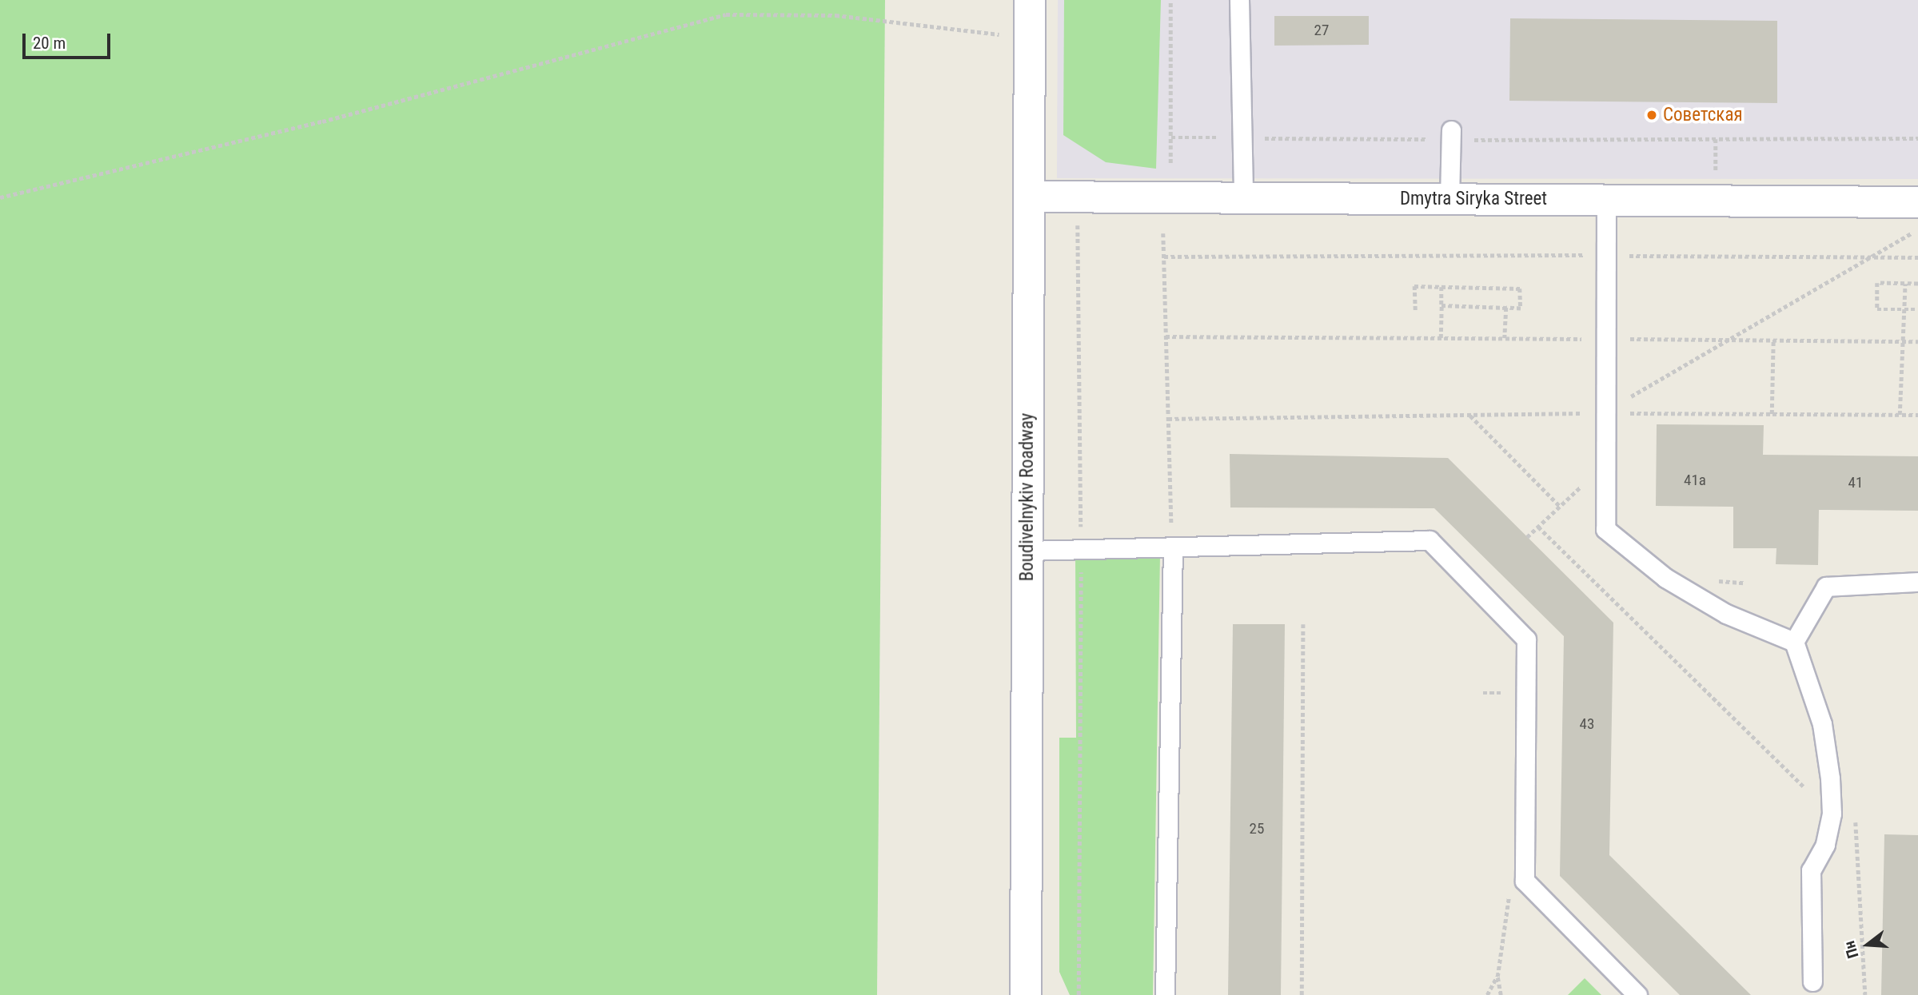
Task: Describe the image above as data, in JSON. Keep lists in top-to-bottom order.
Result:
{
  "streets": {
    "main road": ["Dmytra Siryka Street", "Boudivelnykiv Roadway"]
  },
  "crossings": [
    ["Dmytra Siryka Street", "Boudivelnykiv Roadway"]
  ],
  "places": ["Советская"],
  "house_numbers": [
    "27",
    "41а",
    "41",
    "43",
    "25"
  ],
  "scale_bar": "20 m",
  "north": "left"
}
